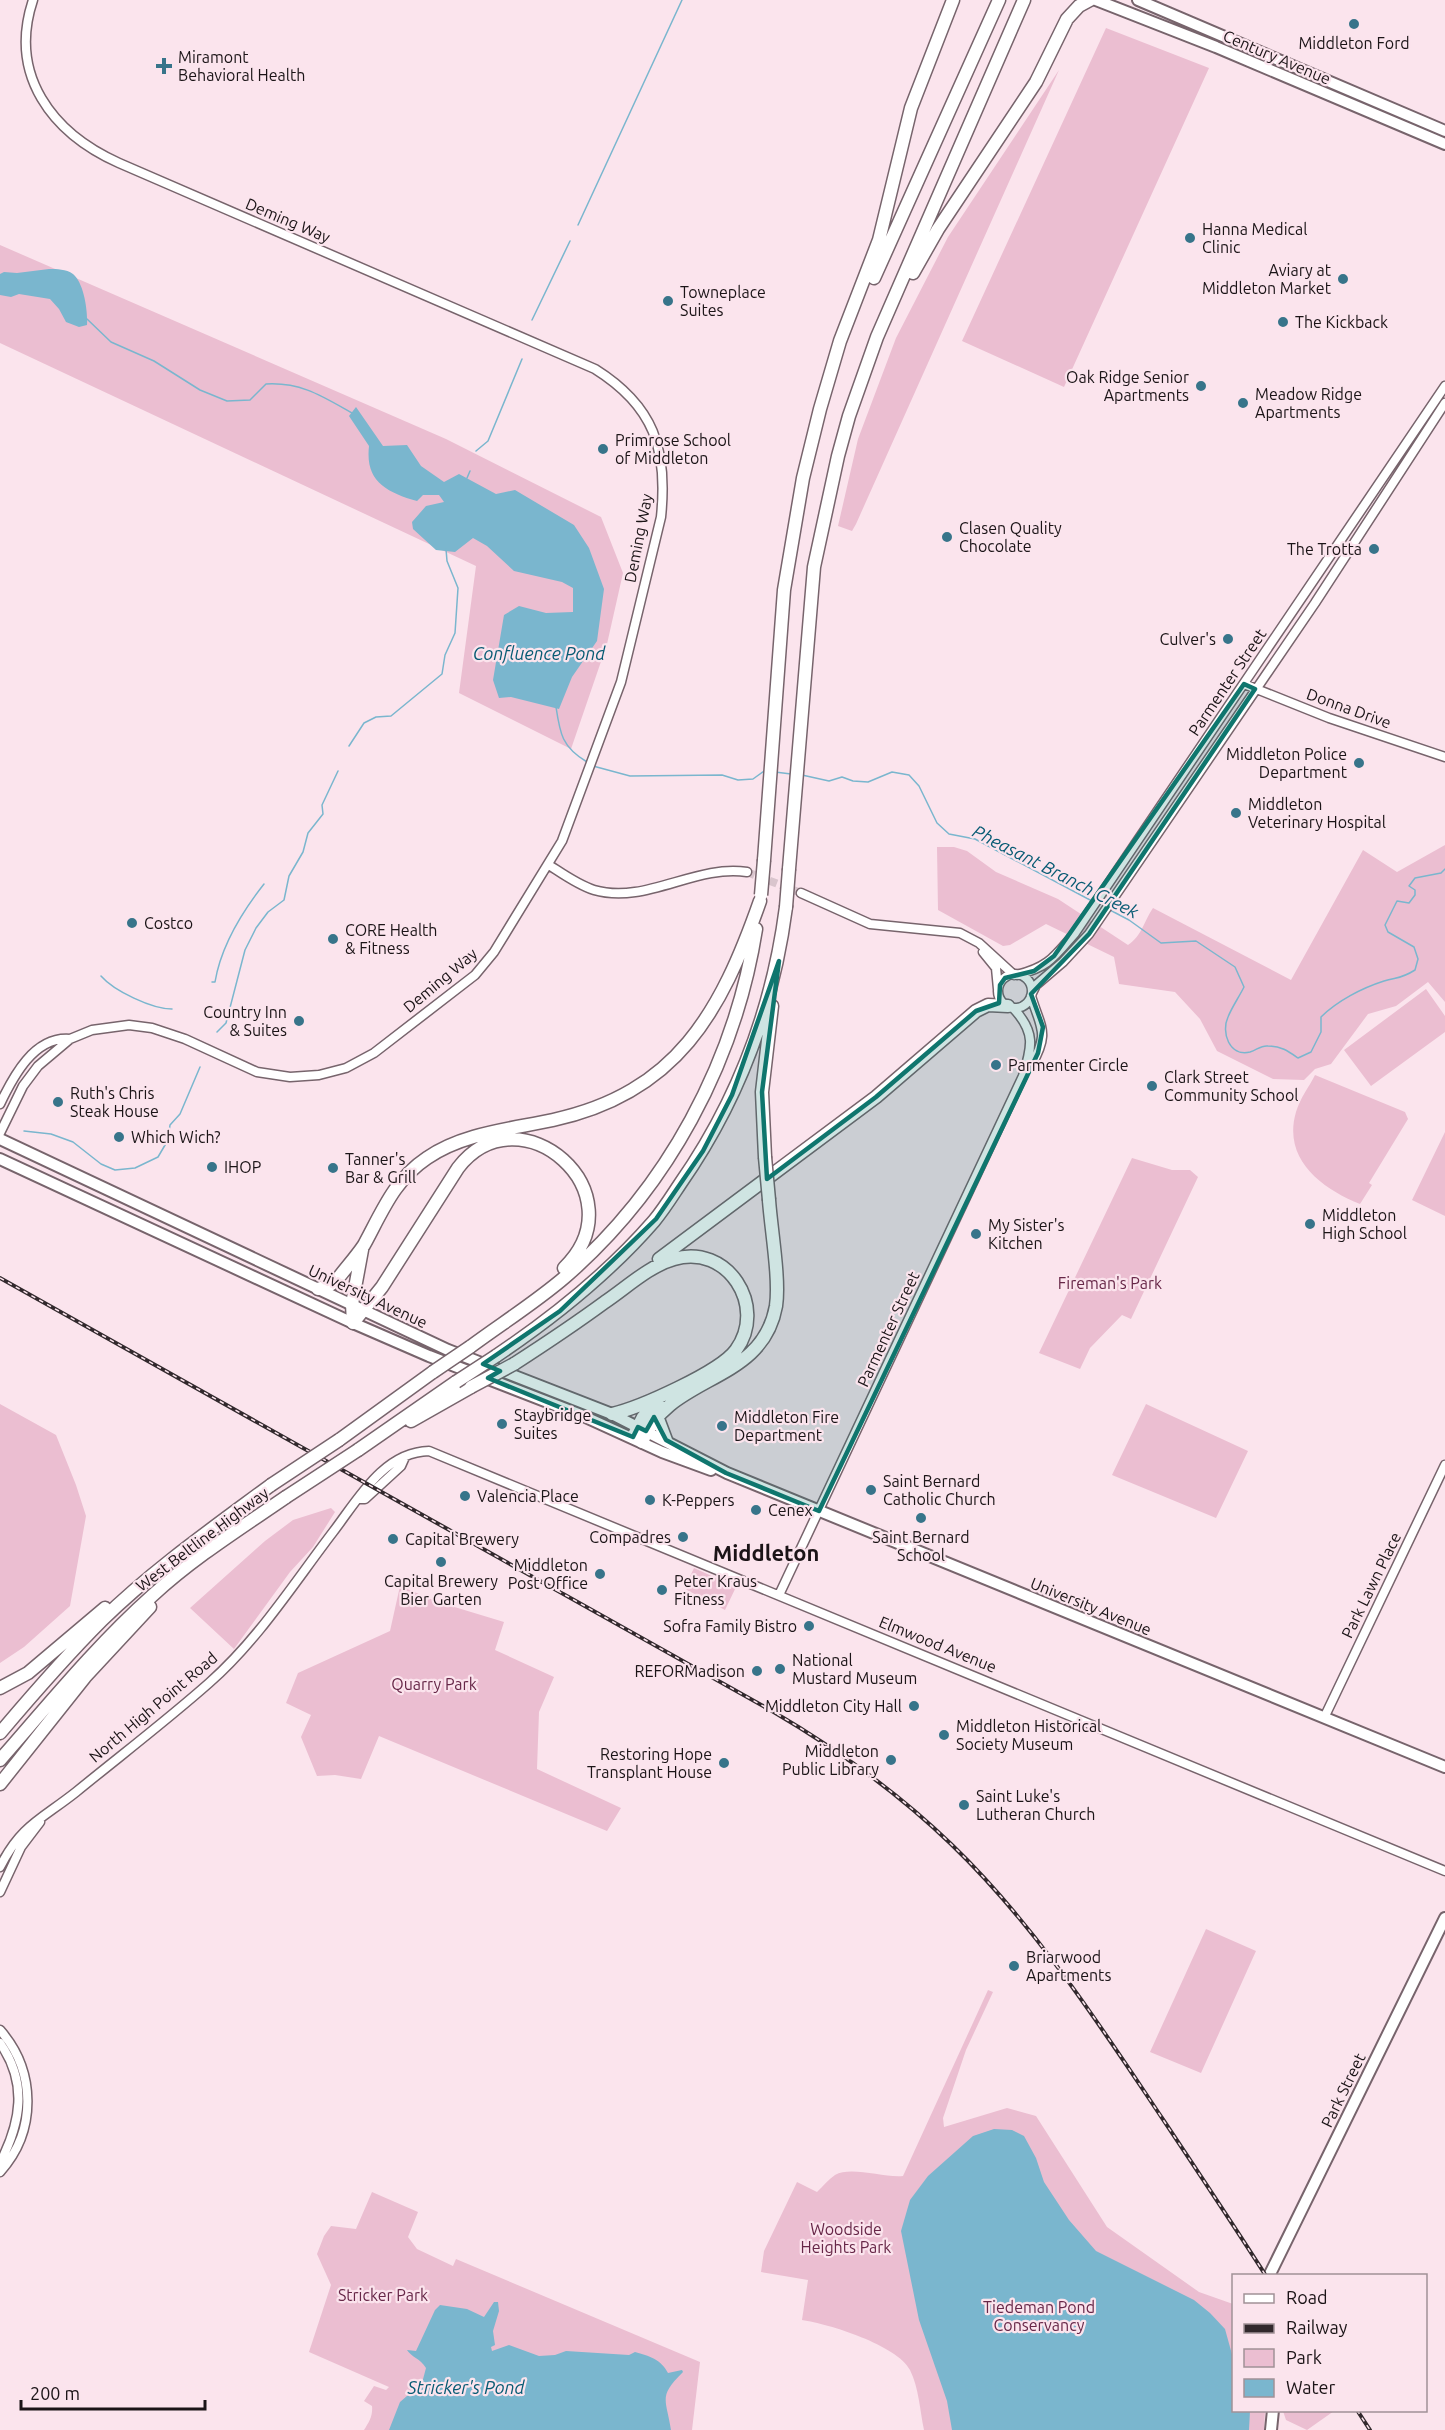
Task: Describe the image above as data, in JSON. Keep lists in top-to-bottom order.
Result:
{
  "streets": {
    "highway": ["West Beltline Highway"],
    "main road": ["Century Avenue", "University Avenue", "Park Street"],
    "street": [
      "Deming Way",
      "Parmenter Street",
      "Donna Drive",
      "Park Lawn Place",
      "Elmwood Avenue",
      "North High Point Road"
    ]
  },
  "crossings": [
    ["Parmenter Street", "Donna Drive"],
    ["Parmenter Street", "University Avenue"],
    ["Parmenter Street", "Elmwood Avenue"],
    ["University Avenue", "Park Lawn Place"],
    ["Elmwood Avenue", "North High Point Road"]
  ],
  "districts": ["Middleton"],
  "water": ["Confluence Pond", "Pheasant Branch Creek", "Stricker's Pond"],
  "parks": [
    "Fireman's Park",
    "Quarry Park",
    "Woodside Heights Park",
    "Stricker Park",
    "Tiedeman Pond Conservancy"
  ],
  "places": {
    "other": [
      "Middleton Ford",
      "Hanna Medical Clinic",
      "Aviary at Middleton Market",
      "Towneplace Suites",
      "The Kickback",
      "Oak Ridge Senior Apartments",
      "Meadow Ridge Apartments",
      "Primrose School of Middleton",
      "Clasen Quality Chocolate",
      "The Trotta",
      "Culver's",
      "Middleton Police Department",
      "Middleton Veterinary Hospital",
      "Costco",
      "CORE Health & Fitness",
      "Country Inn & Suites",
      "Parmenter Circle",
      "Clark Street Community School",
      "Ruth's Chris Steak House",
      "Which Wich?",
      "IHOP",
      "Tanner's Bar & Grill",
      "Middleton High School",
      "My Sister's Kitchen",
      "Staybridge Suites",
      "Middleton Fire Department",
      "Saint Bernard Catholic Church",
      "Valencia Place",
      "K-Peppers",
      "Cenex",
      "Saint Bernard School",
      "Compadres",
      "Capital Brewery",
      "Capital Brewery Bier Garten",
      "Middleton Post Office",
      "Peter Kraus Fitness",
      "Sofra Family Bistro",
      "National Mustard Museum",
      "REFORMadison",
      "Middleton City Hall",
      "Middleton Historical Society Museum",
      "Middleton Public Library",
      "Restoring Hope Transplant House",
      "Saint Luke's Lutheran Church",
      "Briarwood Apartments"
    ],
    "health": ["Miramont Behavioral Health"]
  },
  "legend": [
    "Road",
    "Railway",
    "Park",
    "Water"
  ],
  "scale_bar": "200 m"
}
